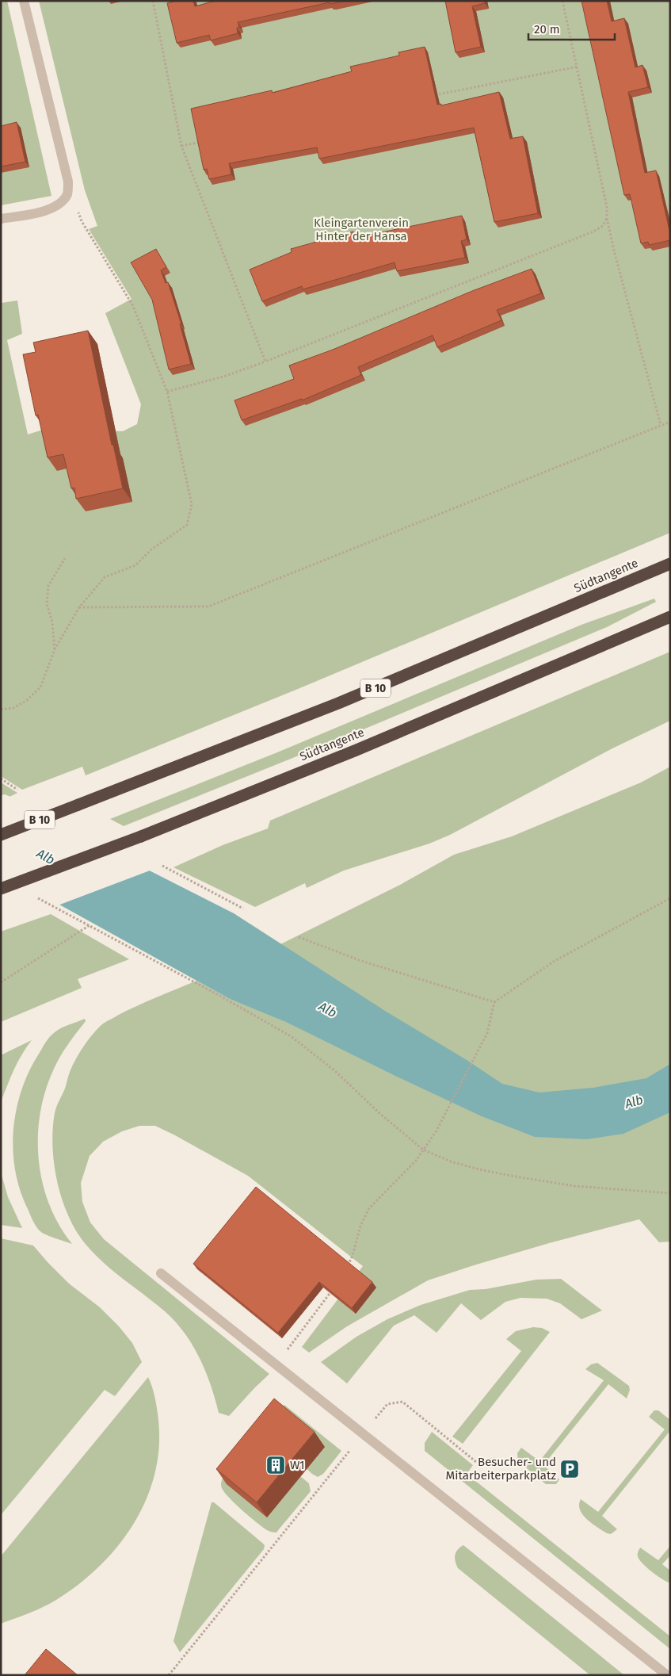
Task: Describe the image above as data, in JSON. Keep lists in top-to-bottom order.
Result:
{
  "streets": {
    "highway": ["Südtangente", "B 10"]
  },
  "water": ["Alb"],
  "parks": ["Kleingartenverein Hinter der Hansa"],
  "places": {
    "building": ["W1"],
    "parking": ["Besucher- und Mitarbeiterparkplatz"]
  },
  "scale_bar": "20 m"
}
